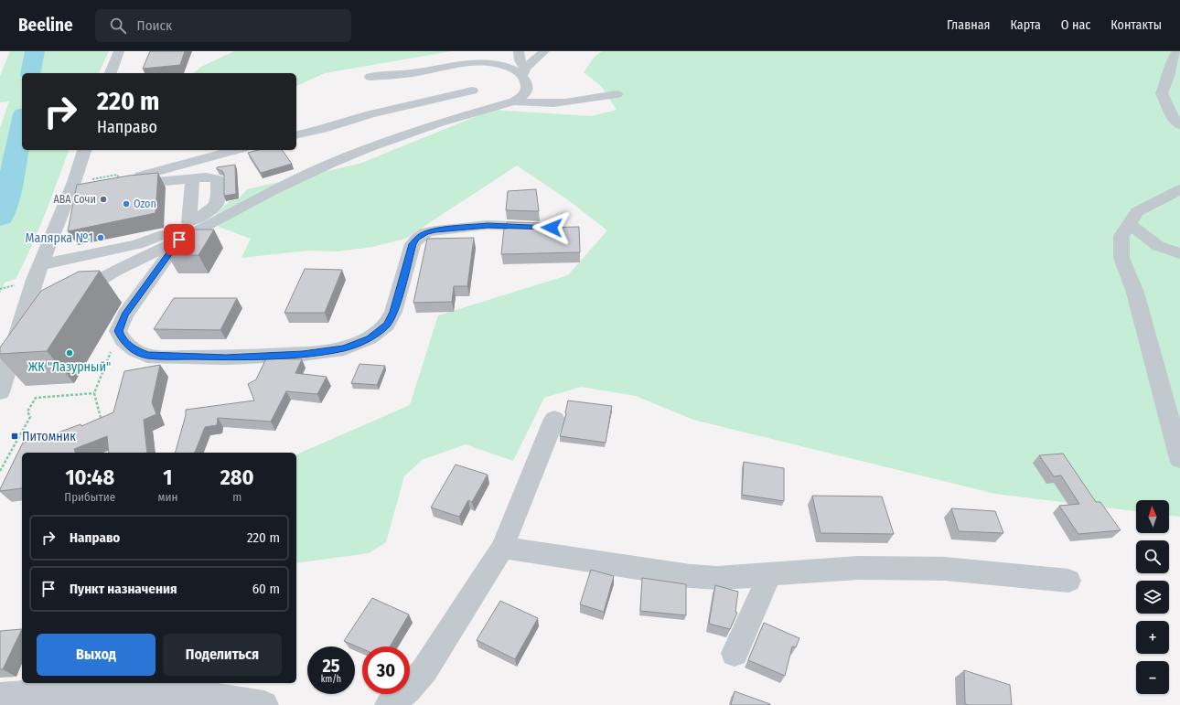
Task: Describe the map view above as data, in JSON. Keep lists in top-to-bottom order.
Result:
{
  "places": {
    "other": [
      "АВА Сочи",
      "Ozon",
      "Малярка №1",
      "ЖК \"Лазурный\""
    ],
    "transit": ["Питомник"]
  },
  "north": "top",
  "page": {
    "header": "Beeline",
    "search": "Поиск",
    "nav": [
      "Главная",
      "Карта",
      "О нас",
      "Контакты"
    ],
    "turn": ["220 m", "Направо"],
    "eta": [
      "10:48",
      "Прибытие",
      "1",
      "мин",
      "280",
      "m"
    ],
    "map_buttons": ["+", "−"],
    "list": [
      {
        "name": "Направо",
        "value": "220 m"
      },
      {
        "name": "Пункт назначения",
        "value": "60 m"
      }
    ],
    "buttons": ["Выход", "Поделиться"],
    "speed": "25 km/h",
    "limit": "30"
  }
}
